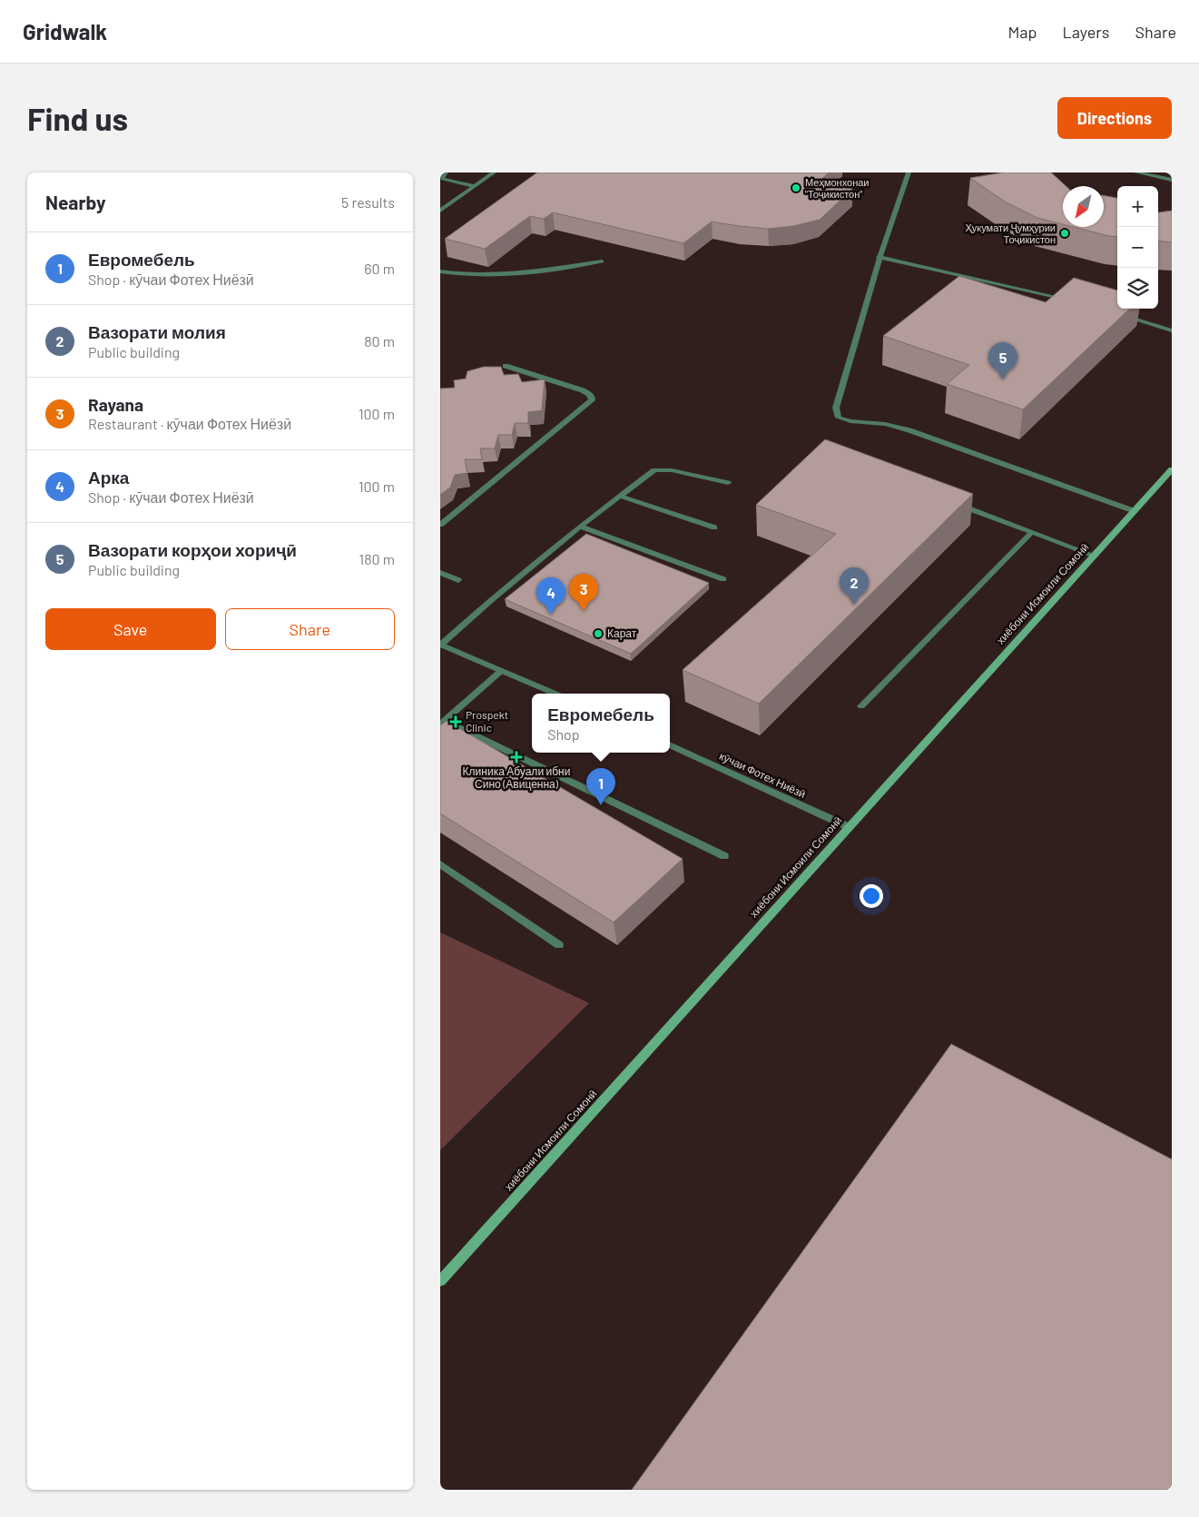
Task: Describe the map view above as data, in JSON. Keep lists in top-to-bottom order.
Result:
{
  "streets": {
    "street": ["хиёбони Исмоили Сомонӣ", "кӯчаи Фотех Ниёзӣ"]
  },
  "crossings": [
    ["хиёбони Исмоили Сомонӣ", "кӯчаи Фотех Ниёзӣ"]
  ],
  "places": {
    "other": ["Меҳмонхонаи \"Тоҷикистон\"", "Ҳукумати Ҷумҳурии Тоҷикистон", "Карат"],
    "health": ["Prospekt Clinic", "Клиника Абуали ибни Сино (Авиценна)"]
  },
  "north": "bottom left",
  "page": {
    "header": "Gridwalk",
    "nav": ["Map", "Layers", "Share"],
    "buttons": [
      "Directions",
      ["Save", "Share"]
    ],
    "title": "Find us",
    "heading": ["Nearby", "5 results"],
    "map_buttons": ["+", "−"],
    "list": [
      {
        "mark": "1",
        "name": "Евромебель",
        "note": "Shop · кӯчаи Фотех Ниёзӣ",
        "value": "60 m"
      },
      {
        "mark": "2",
        "name": "Вазорати молия",
        "note": "Public building",
        "value": "80 m"
      },
      {
        "mark": "3",
        "name": "Rayana",
        "note": "Restaurant · кӯчаи Фотех Ниёзӣ",
        "value": "100 m"
      },
      {
        "mark": "4",
        "name": "Арка",
        "note": "Shop · кӯчаи Фотех Ниёзӣ",
        "value": "100 m"
      },
      {
        "mark": "5",
        "name": "Вазорати корҳои хориҷӣ",
        "note": "Public building",
        "value": "180 m"
      }
    ],
    "pins": [
      "5",
      "2",
      "3",
      "4",
      "1"
    ],
    "popup": ["Евромебель", "Shop"]
  }
}
